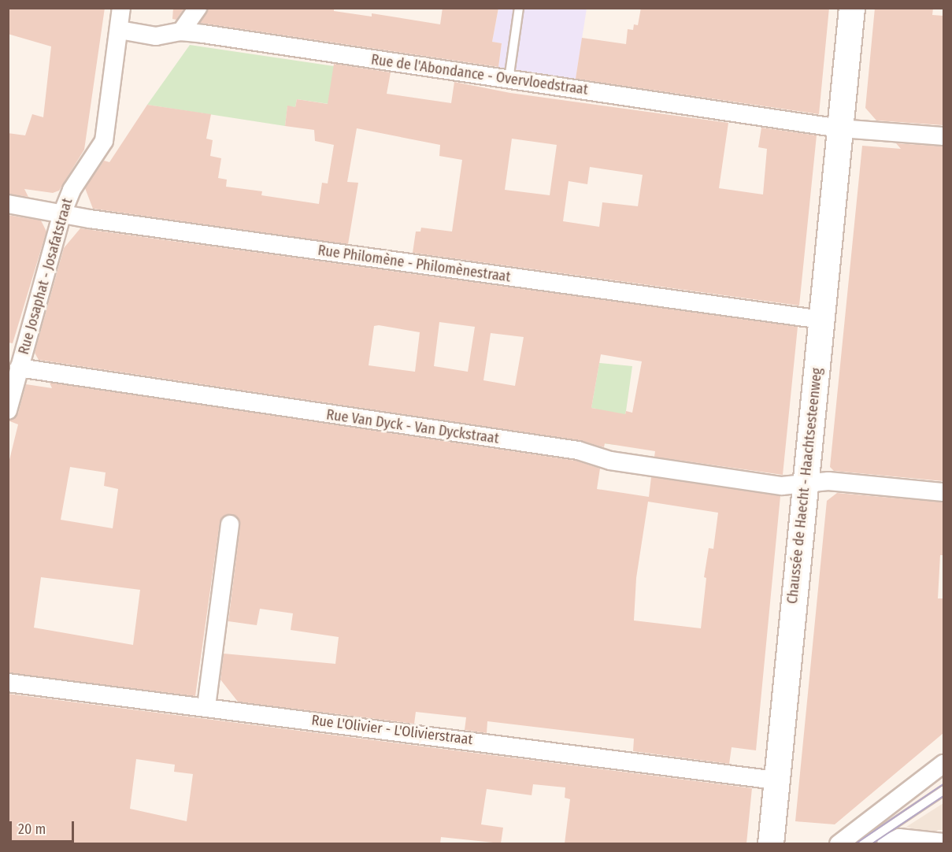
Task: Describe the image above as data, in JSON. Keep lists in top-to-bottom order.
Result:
{
  "streets": {
    "street": [
      "Rue de l'Abondance - Overvloedstraat",
      "Rue Philomène - Philomènestraat",
      "Rue Josaphat - Josafatstraat",
      "Rue Van Dyck - Van Dyckstraat",
      "Chaussée de Haecht - Haachtsesteenweg",
      "Rue L'Olivier - L'Olivierstraat"
    ]
  },
  "crossings": [
    ["Rue de l'Abondance - Overvloedstraat", "Rue Josaphat - Josafatstraat"],
    ["Rue de l'Abondance - Overvloedstraat", "Chaussée de Haecht - Haachtsesteenweg"],
    ["Rue Philomène - Philomènestraat", "Rue Josaphat - Josafatstraat"],
    ["Rue Philomène - Philomènestraat", "Chaussée de Haecht - Haachtsesteenweg"],
    ["Rue Josaphat - Josafatstraat", "Rue Van Dyck - Van Dyckstraat"],
    ["Rue Van Dyck - Van Dyckstraat", "Chaussée de Haecht - Haachtsesteenweg"],
    ["Chaussée de Haecht - Haachtsesteenweg", "Rue L'Olivier - L'Olivierstraat"]
  ],
  "scale_bar": "20 m"
}
